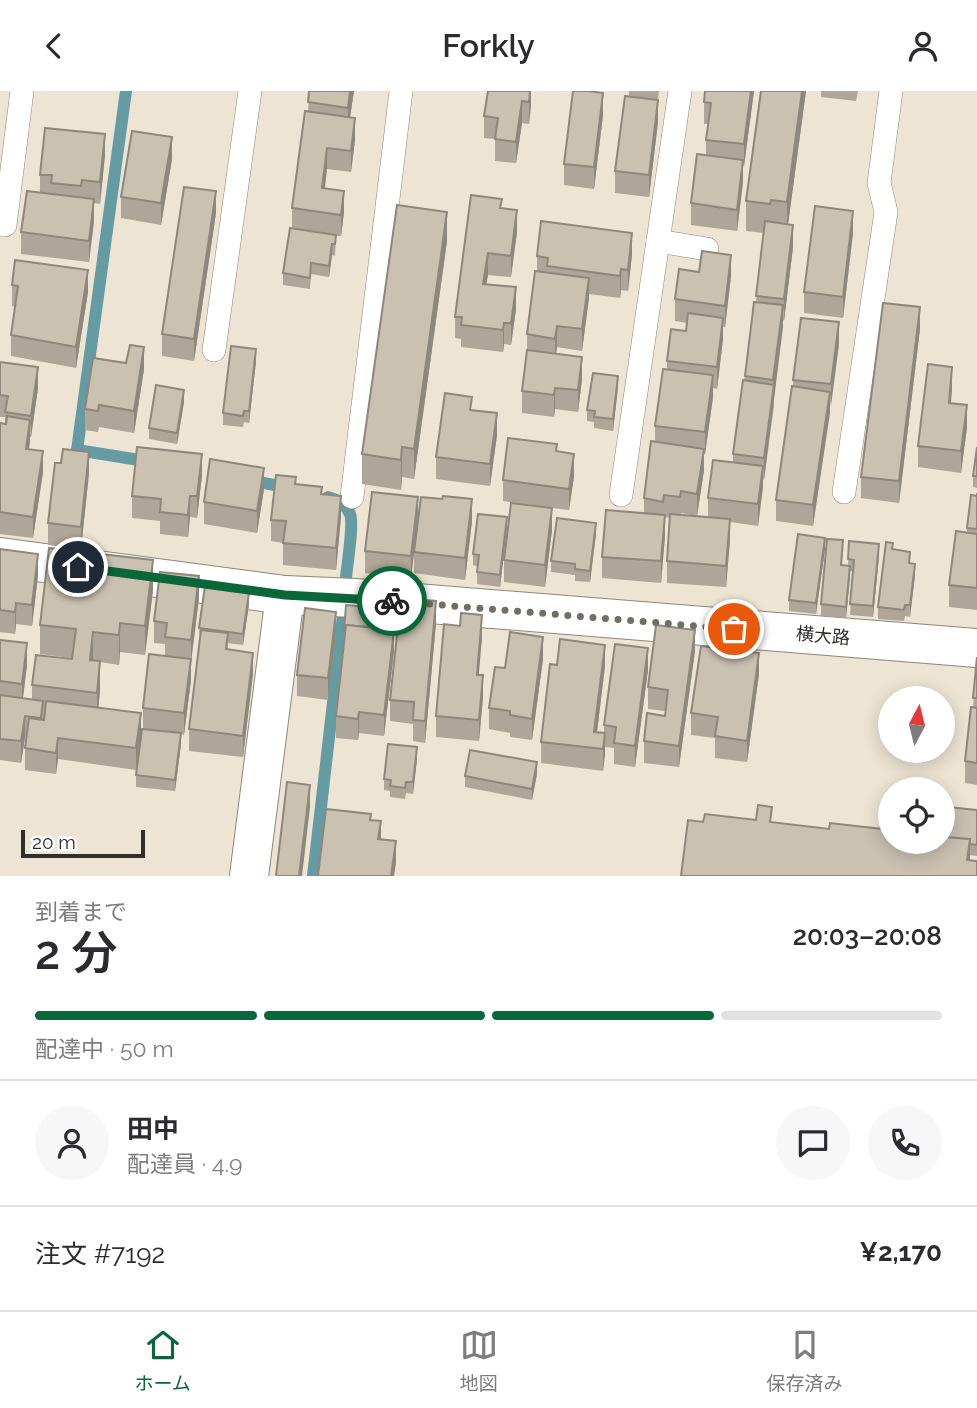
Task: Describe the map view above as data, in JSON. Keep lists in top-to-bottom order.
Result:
{
  "streets": {
    "street": ["横大路"]
  },
  "scale_bar": "20 m",
  "north": "top",
  "page": {
    "header": "Forkly",
    "scale": "20 m",
    "heading": ["2 分", "到着まで", "20:03–20:08"],
    "panel": [
      "田中",
      "配達員 · 4.9",
      "注文 #7192",
      "¥2,170"
    ],
    "bar": "配達中 · 50 m",
    "tabs": ["ホーム", "地図", "保存済み"]
  }
}
